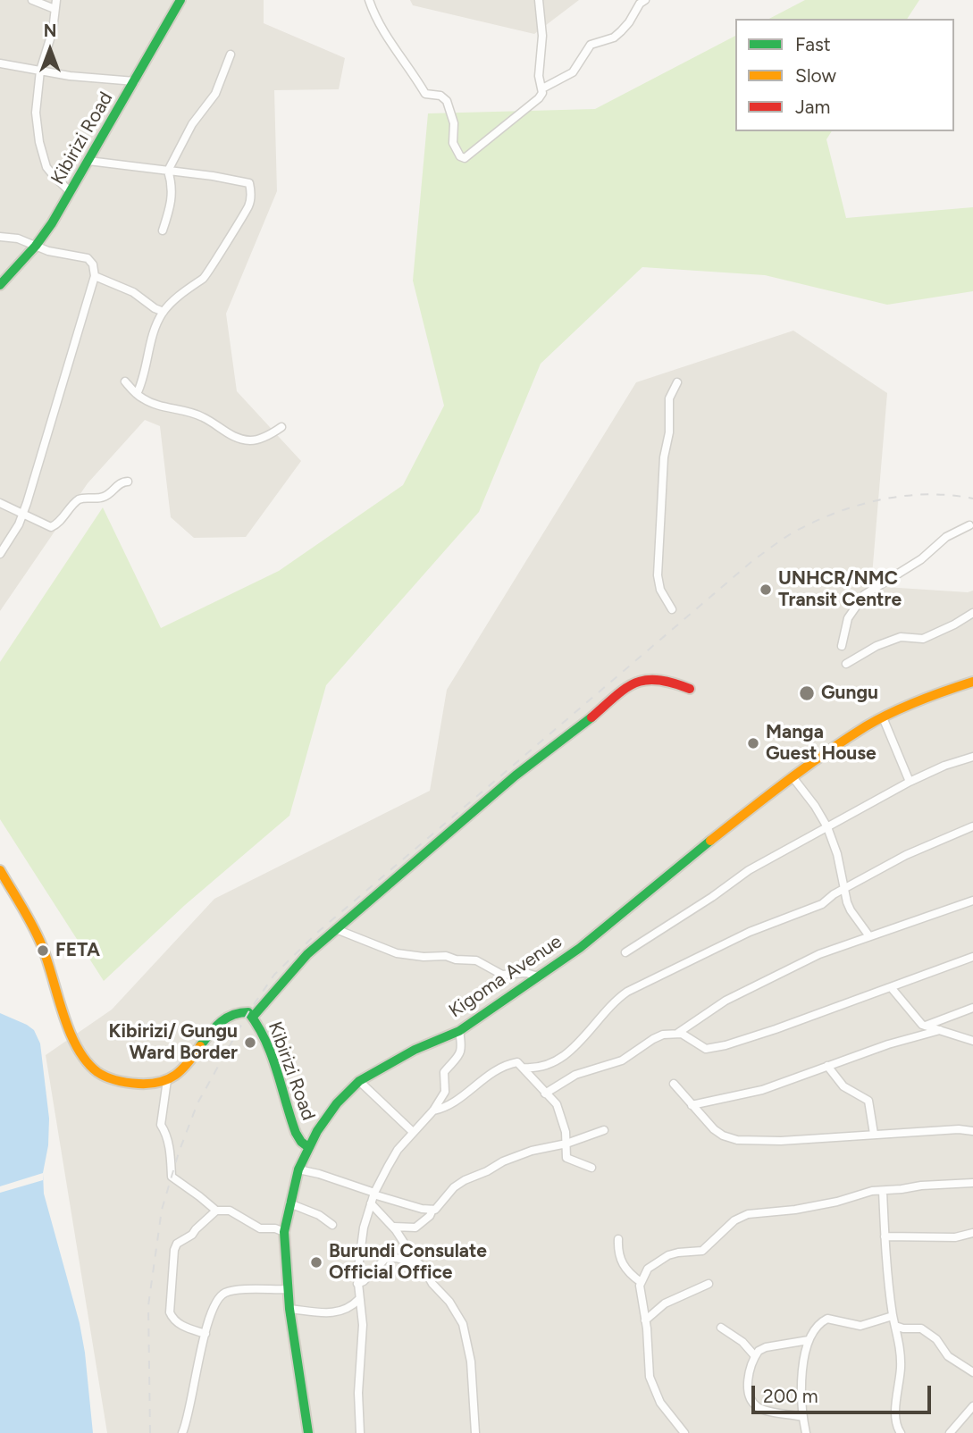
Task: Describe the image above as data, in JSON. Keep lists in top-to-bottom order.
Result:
{
  "streets": {
    "street": ["Kibirizi Road", "Kigoma Avenue"]
  },
  "crossings": [
    ["Kibirizi Road", "Kigoma Avenue"]
  ],
  "places": [
    "UNHCR/NMC Transit Centre",
    "Gungu",
    "Manga Guest House",
    "FETA",
    "Kibirizi/ Gungu Ward Border",
    "Burundi Consulate Official Office"
  ],
  "legend": ["Fast", "Slow", "Jam"],
  "scale_bar": "200 m",
  "north": "top"
}
